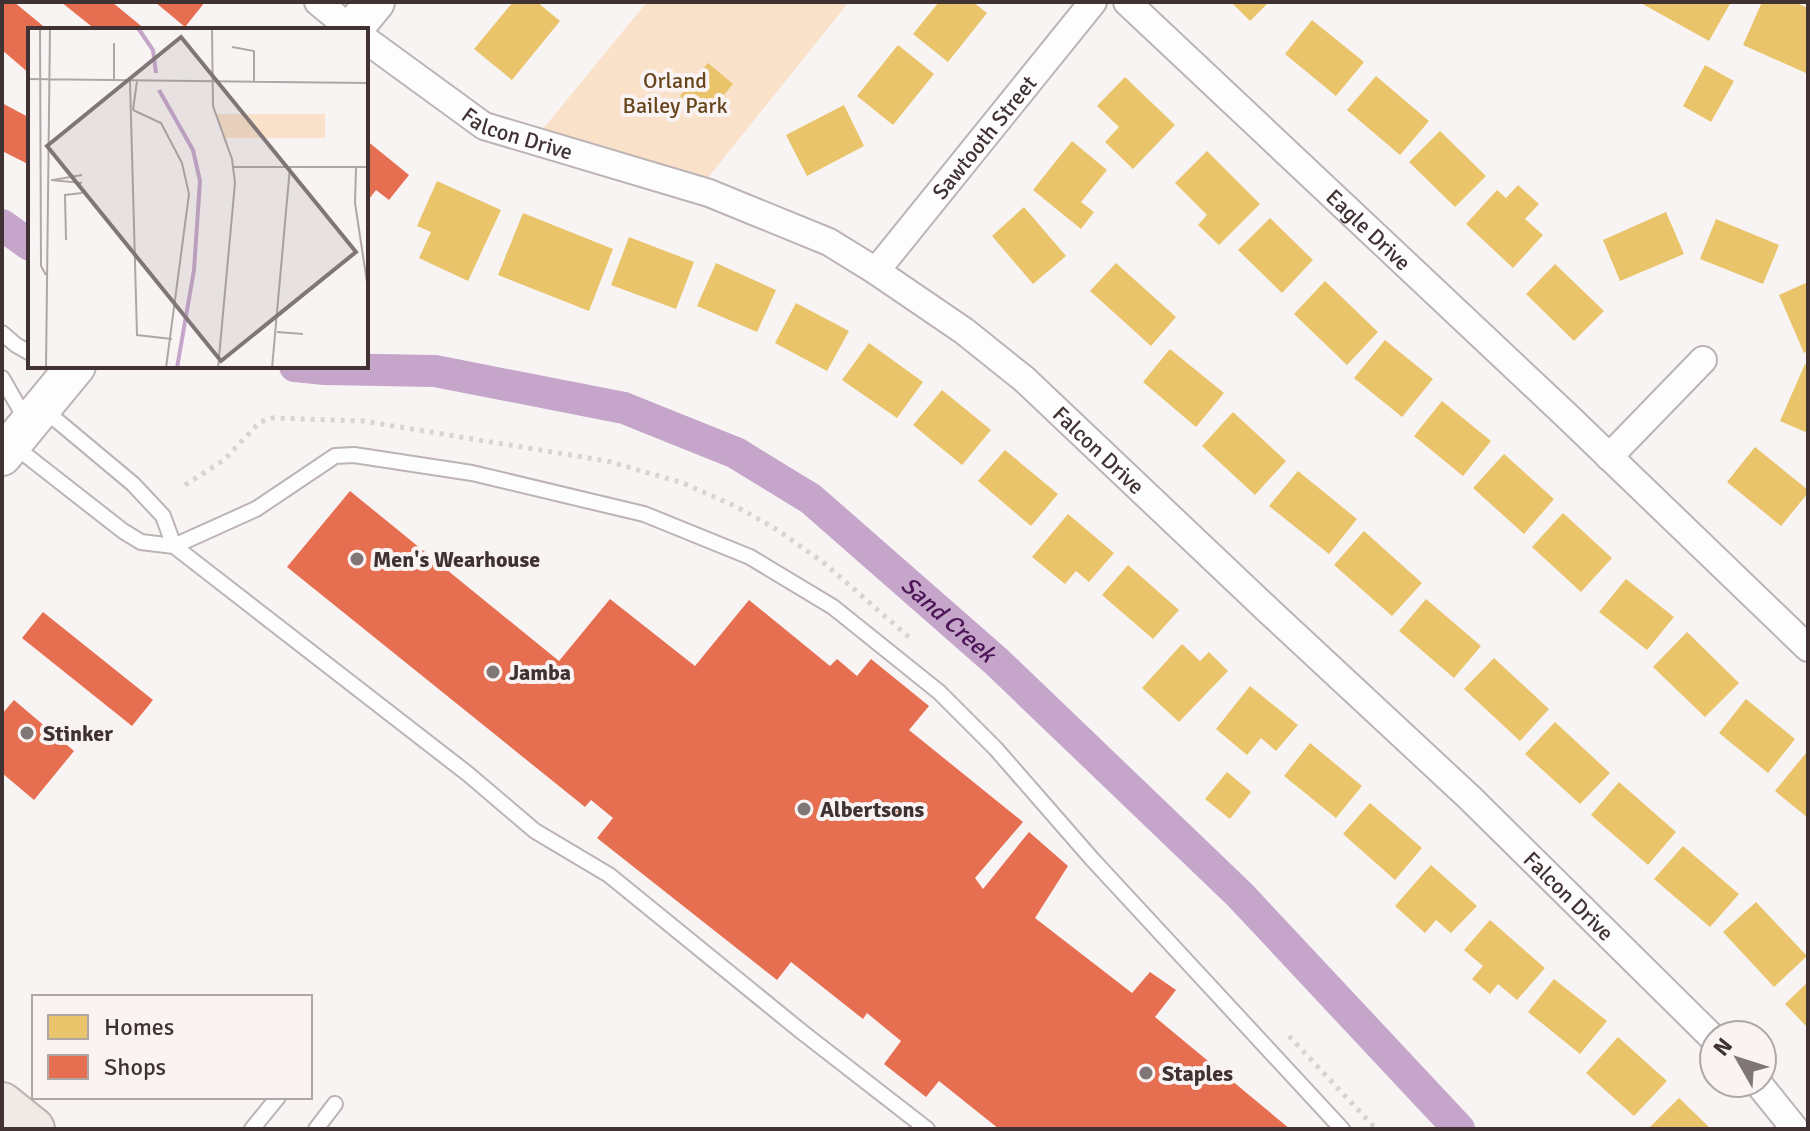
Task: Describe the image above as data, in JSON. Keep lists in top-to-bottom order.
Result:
{
  "streets": {
    "street": ["Falcon Drive", "Sawtooth Street", "Eagle Drive"]
  },
  "crossings": [
    ["Falcon Drive", "Sawtooth Street"]
  ],
  "water": ["Sand Creek"],
  "parks": ["Orland Bailey Park"],
  "places": [
    "Men's Wearhouse",
    "Jamba",
    "Stinker",
    "Albertsons",
    "Staples"
  ],
  "legend": ["Homes", "Shops"],
  "north": "top left"
}
